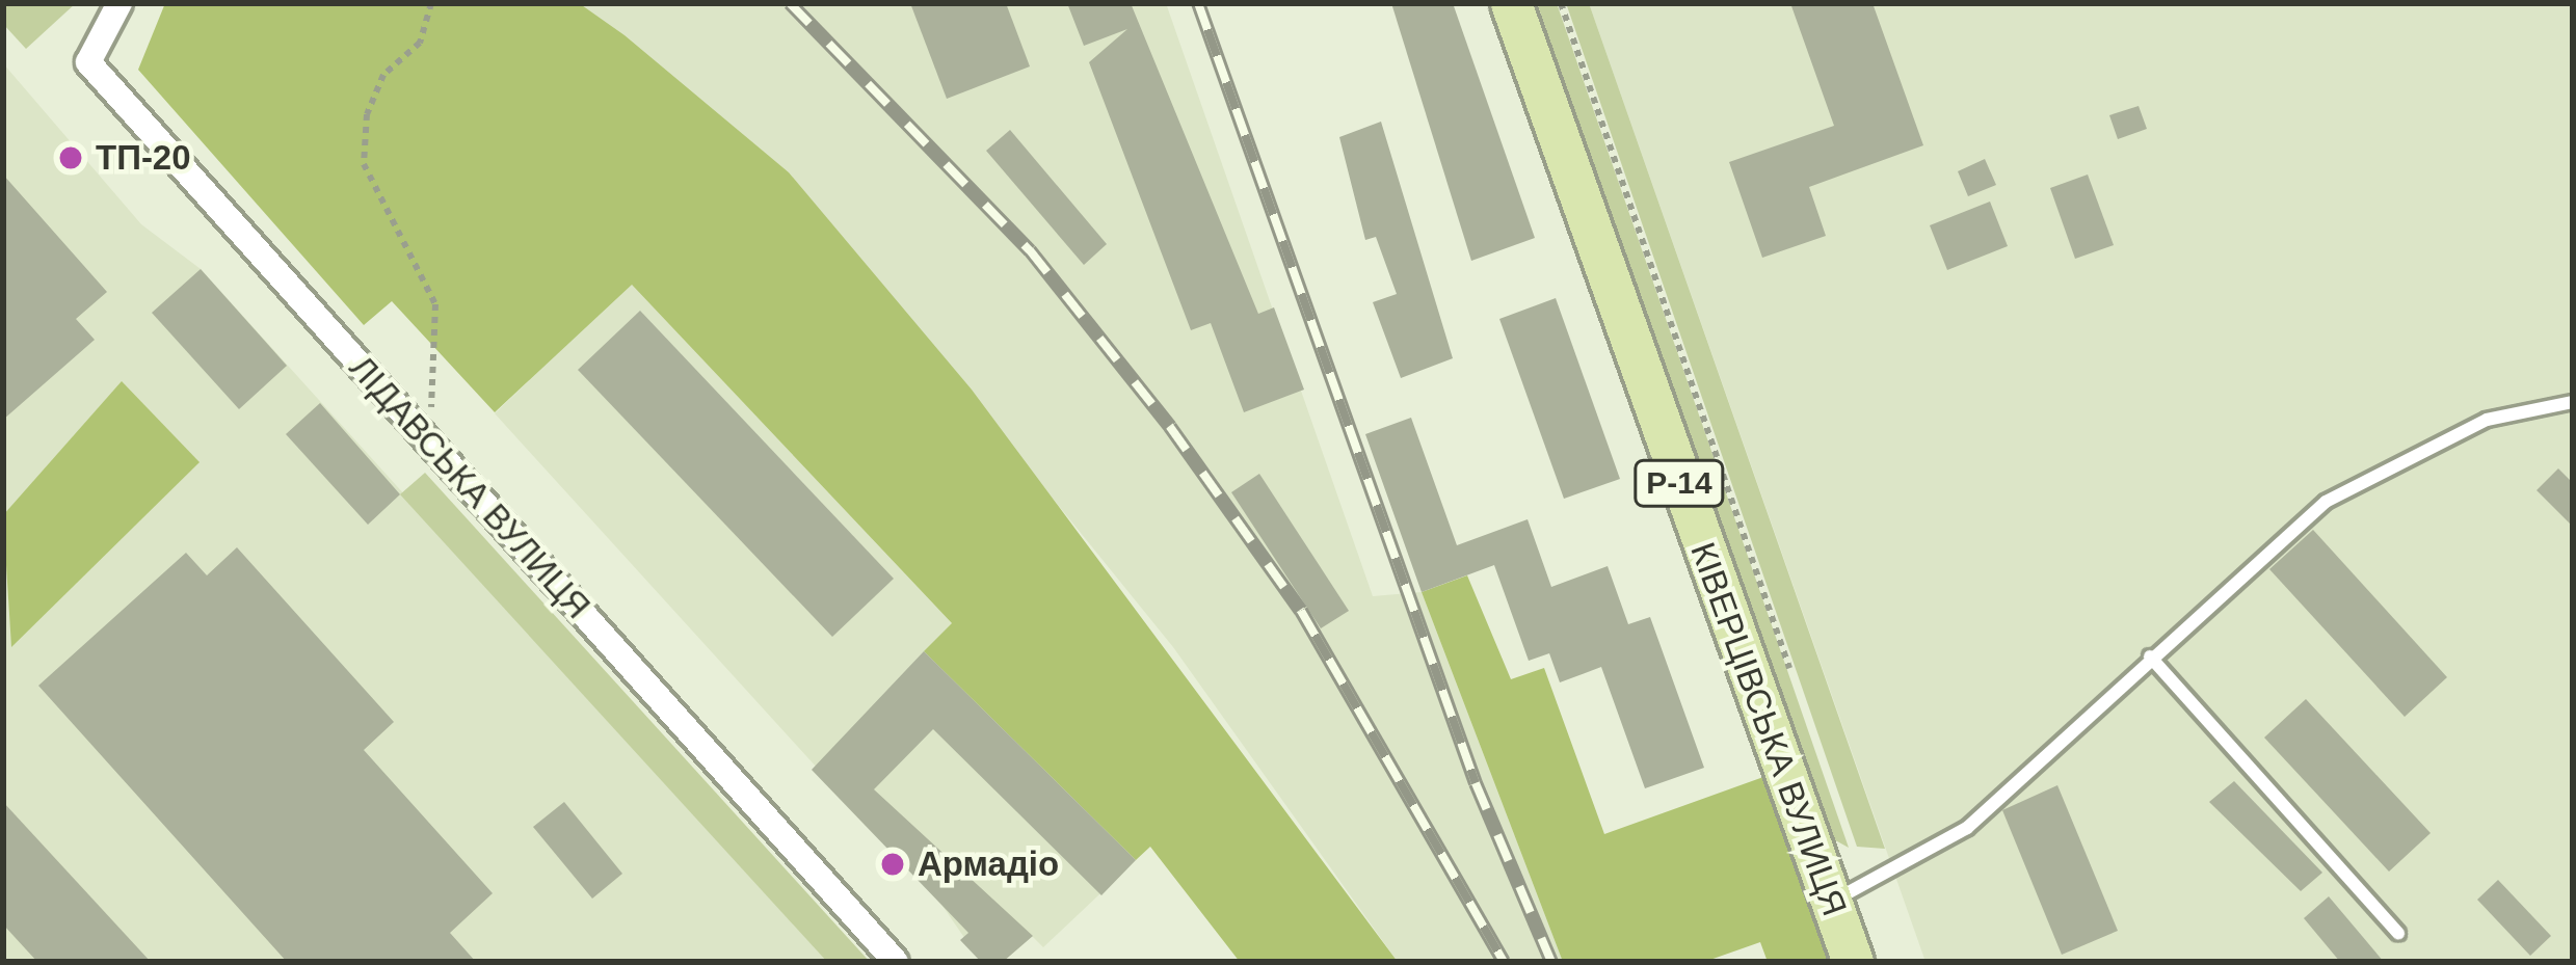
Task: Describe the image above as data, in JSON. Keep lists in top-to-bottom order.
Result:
{
  "streets": {
    "main road": ["Р-14", "КІВЕРЦІВСЬКА ВУЛИЦЯ"],
    "street": ["ЛІДАВСЬКА ВУЛИЦЯ"]
  },
  "places": ["ТП-20", "Армадіо"]
}
